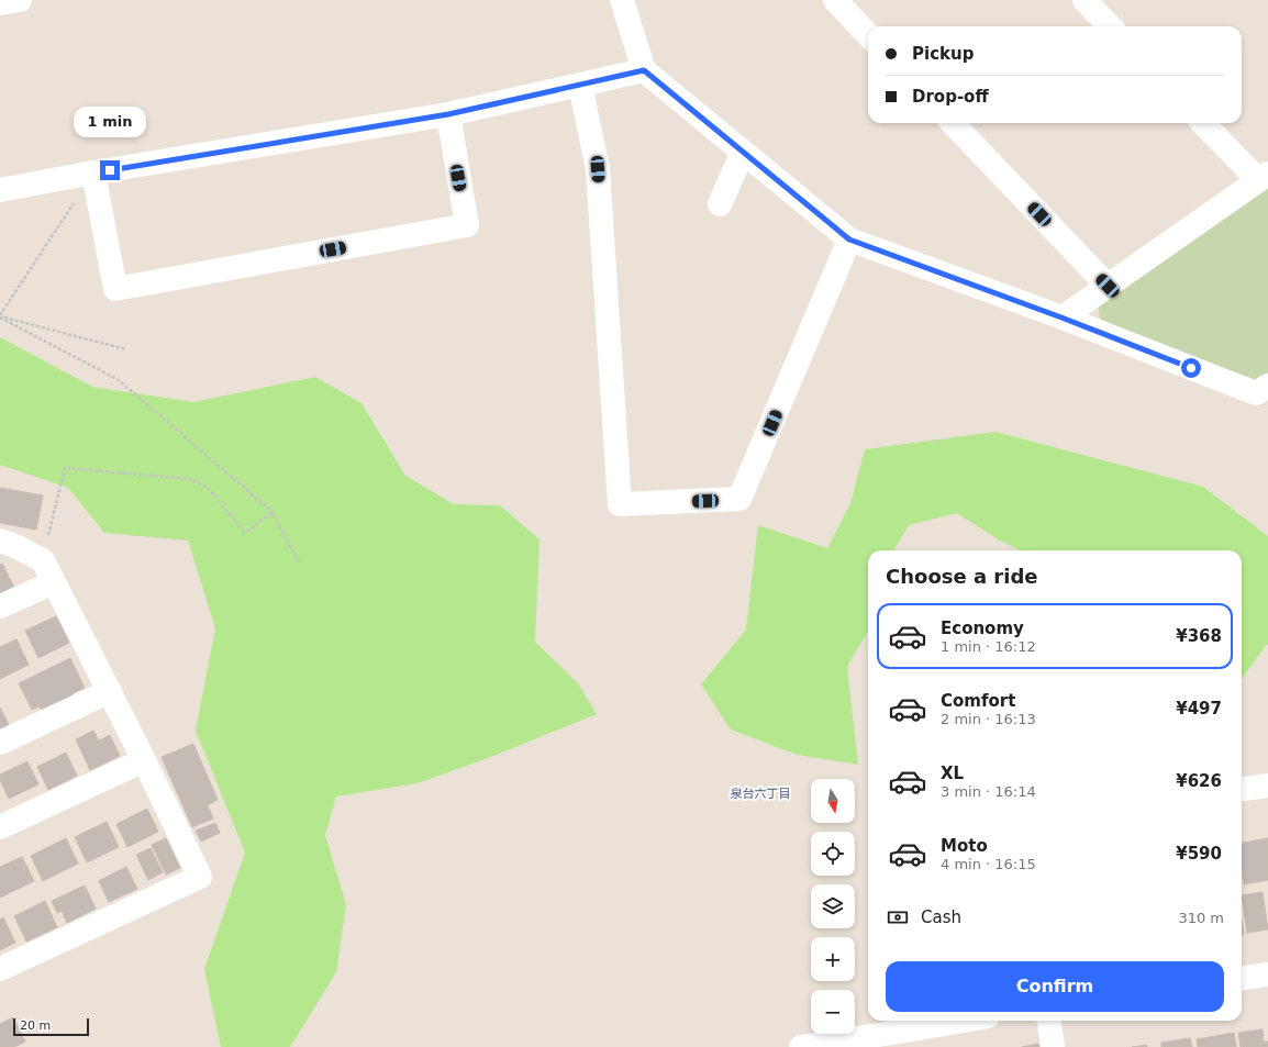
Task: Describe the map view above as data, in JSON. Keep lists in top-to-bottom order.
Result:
{
  "districts": ["泉台六丁目"],
  "scale_bar": "20 m",
  "north": "bottom",
  "page": {
    "banner": ["Pickup", "Drop-off"],
    "bubble": "1 min",
    "heading": "Choose a ride",
    "list": [
      {
        "name": "Economy",
        "note": "1 min · 16:12",
        "value": "¥368"
      },
      {
        "name": "Comfort",
        "note": "2 min · 16:13",
        "value": "¥497"
      },
      {
        "name": "XL",
        "note": "3 min · 16:14",
        "value": "¥626"
      },
      {
        "name": "Moto",
        "note": "4 min · 16:15",
        "value": "¥590"
      }
    ],
    "map_buttons": ["+", "−"],
    "pay": ["Cash", "310 m"],
    "buttons": "Confirm",
    "scale": "20 m"
  }
}
